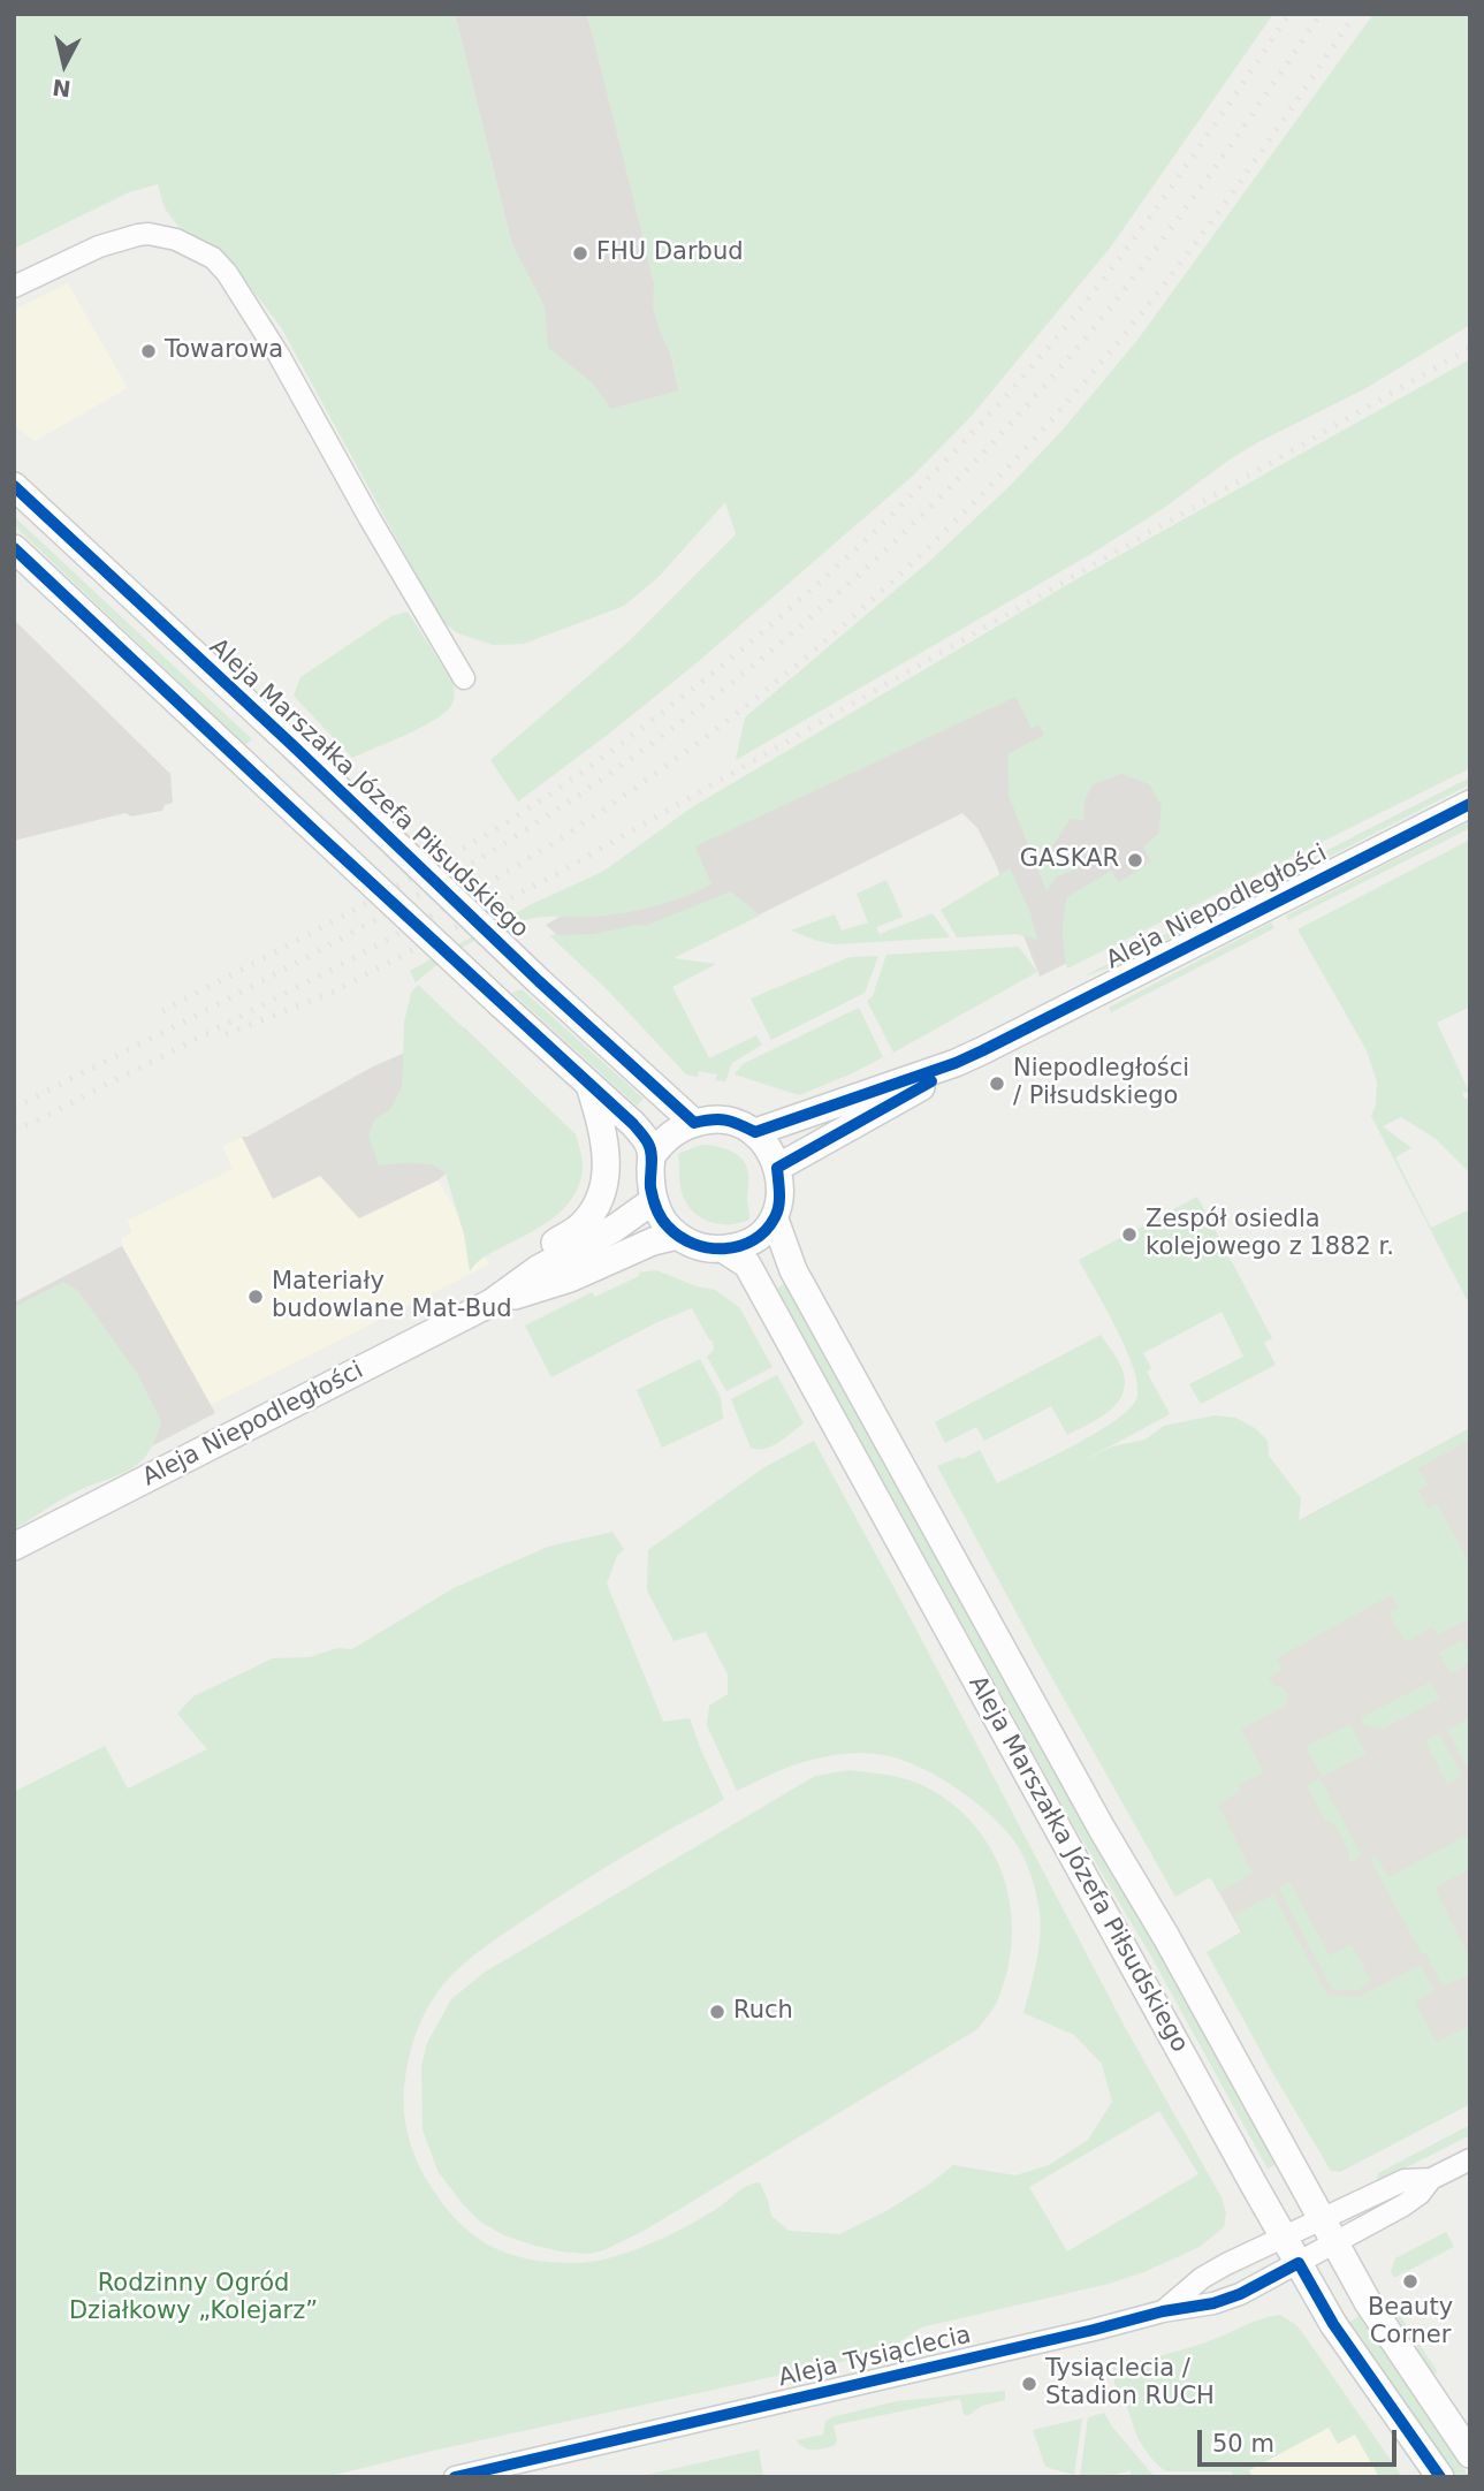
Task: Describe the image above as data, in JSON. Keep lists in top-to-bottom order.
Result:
{
  "streets": {
    "street": ["Aleja Marszałka Józefa Piłsudskiego", "Aleja Niepodległości", "Aleja Tysiąclecia"]
  },
  "crossings": [
    ["Aleja Marszałka Józefa Piłsudskiego", "Aleja Niepodległości"],
    ["Aleja Marszałka Józefa Piłsudskiego", "Aleja Tysiąclecia"]
  ],
  "parks": ["Rodzinny Ogród Działkowy „Kolejarz”"],
  "places": [
    "FHU Darbud",
    "Towarowa",
    "GASKAR",
    "Niepodległości / Piłsudskiego",
    "Zespół osiedla kolejowego z 1882 r.",
    "Materiały budowlane Mat-Bud",
    "Ruch",
    "Beauty Corner",
    "Tysiąclecia / Stadion RUCH"
  ],
  "scale_bar": "50 m",
  "north": "bottom"
}
